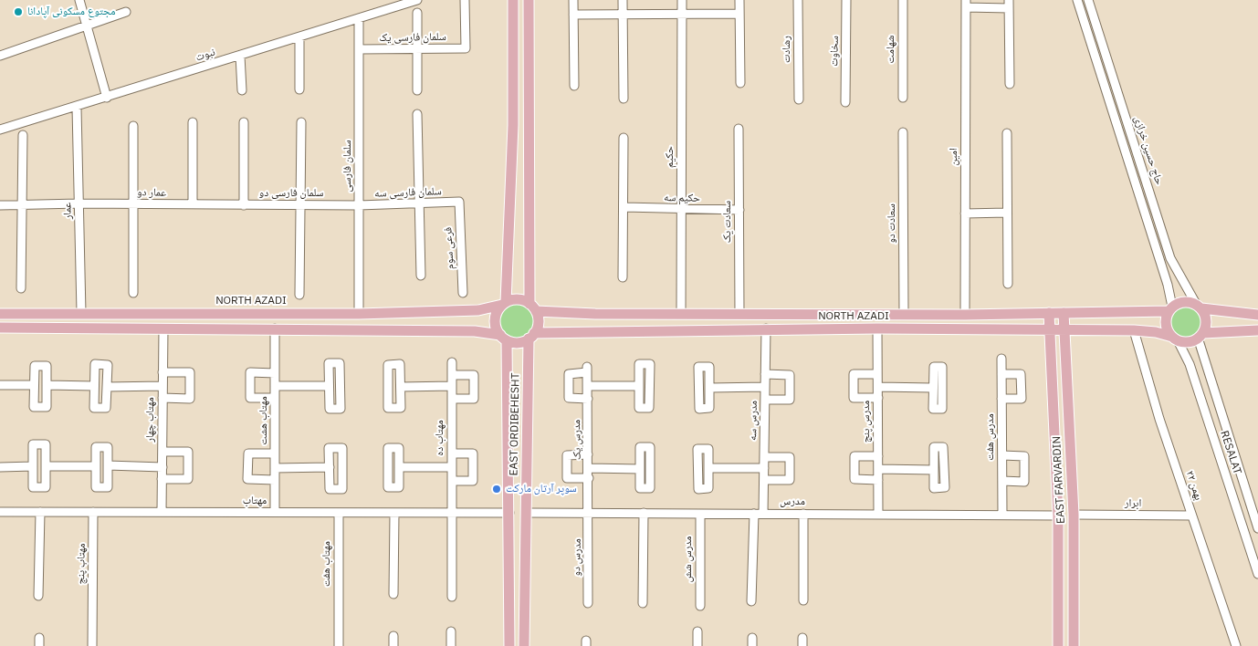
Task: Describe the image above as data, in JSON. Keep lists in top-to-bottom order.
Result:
{
  "streets": {
    "main road": ["NORTH AZADI", "EAST ORDIBEHESHT", "EAST FARVARDIN"],
    "street": [
      "سلمان فارسی یک",
      "رشادت",
      "شهامت",
      "سخاوت",
      "نبوت",
      "حاج حسین خرازی",
      "حکیم",
      "امین",
      "سلمان فارسی",
      "عمار دو",
      "سلمان فارسی سه",
      "سلمان فارسی دو",
      "حکیم سه",
      "عمار",
      "سعادت یک",
      "سعادت دو",
      "فرعی سوم",
      "مهتاب چهار",
      "مهتاب هشت",
      "مدرس سه",
      "مدرس پنج",
      "مدرس هفت",
      "مهتاب ده",
      "مدرس یک",
      "RESALAT",
      "۲۲ بهمن",
      "مهتاب",
      "مدرس",
      "ابرار",
      "مدرس دو",
      "مدرس شش",
      "مهتاب پنج",
      "مهتاب هفت"
    ]
  },
  "crossings": [
    ["سلمان فارسی یک", "سلمان فارسی"],
    ["نبوت", "سلمان فارسی"],
    ["نبوت", "عمار"],
    ["حاج حسین خرازی", "NORTH AZADI"],
    ["حاج حسین خرازی", "RESALAT"],
    ["حکیم", "حکیم سه"],
    ["حکیم", "NORTH AZADI"],
    ["امین", "NORTH AZADI"],
    ["سلمان فارسی", "سلمان فارسی سه"],
    ["سلمان فارسی", "سلمان فارسی دو"],
    ["سلمان فارسی", "NORTH AZADI"],
    ["عمار دو", "سلمان فارسی دو"],
    ["عمار دو", "عمار"],
    ["سلمان فارسی سه", "سلمان فارسی دو"],
    ["سلمان فارسی سه", "فرعی سوم"],
    ["حکیم سه", "سعادت یک"],
    ["عمار", "NORTH AZADI"],
    ["سعادت یک", "NORTH AZADI"],
    ["سعادت دو", "NORTH AZADI"],
    ["NORTH AZADI", "مدرس سه"],
    ["NORTH AZADI", "مدرس پنج"],
    ["NORTH AZADI", "EAST ORDIBEHESHT"],
    ["NORTH AZADI", "RESALAT"],
    ["NORTH AZADI", "EAST FARVARDIN"],
    ["NORTH AZADI", "۲۲ بهمن"],
    ["مهتاب چهار", "مهتاب"],
    ["مهتاب هشت", "مهتاب"],
    ["مدرس سه", "مدرس"],
    ["مدرس پنج", "مدرس"],
    ["EAST ORDIBEHESHT", "مهتاب"],
    ["EAST ORDIBEHESHT", "مدرس"],
    ["مدرس هفت", "مدرس"],
    ["مهتاب ده", "مهتاب"],
    ["مدرس یک", "مدرس"],
    ["مدرس یک", "مدرس دو"],
    ["EAST FARVARDIN", "مدرس"],
    ["EAST FARVARDIN", "ابرار"],
    ["۲۲ بهمن", "ابرار"],
    ["مهتاب", "مهتاب پنج"],
    ["مهتاب", "مهتاب هفت"],
    ["مدرس", "مدرس دو"],
    ["مدرس", "مدرس شش"]
  ],
  "places": ["مجتوع مسکونی آپادانا", "سوپر آرتان مارکت"]
}
